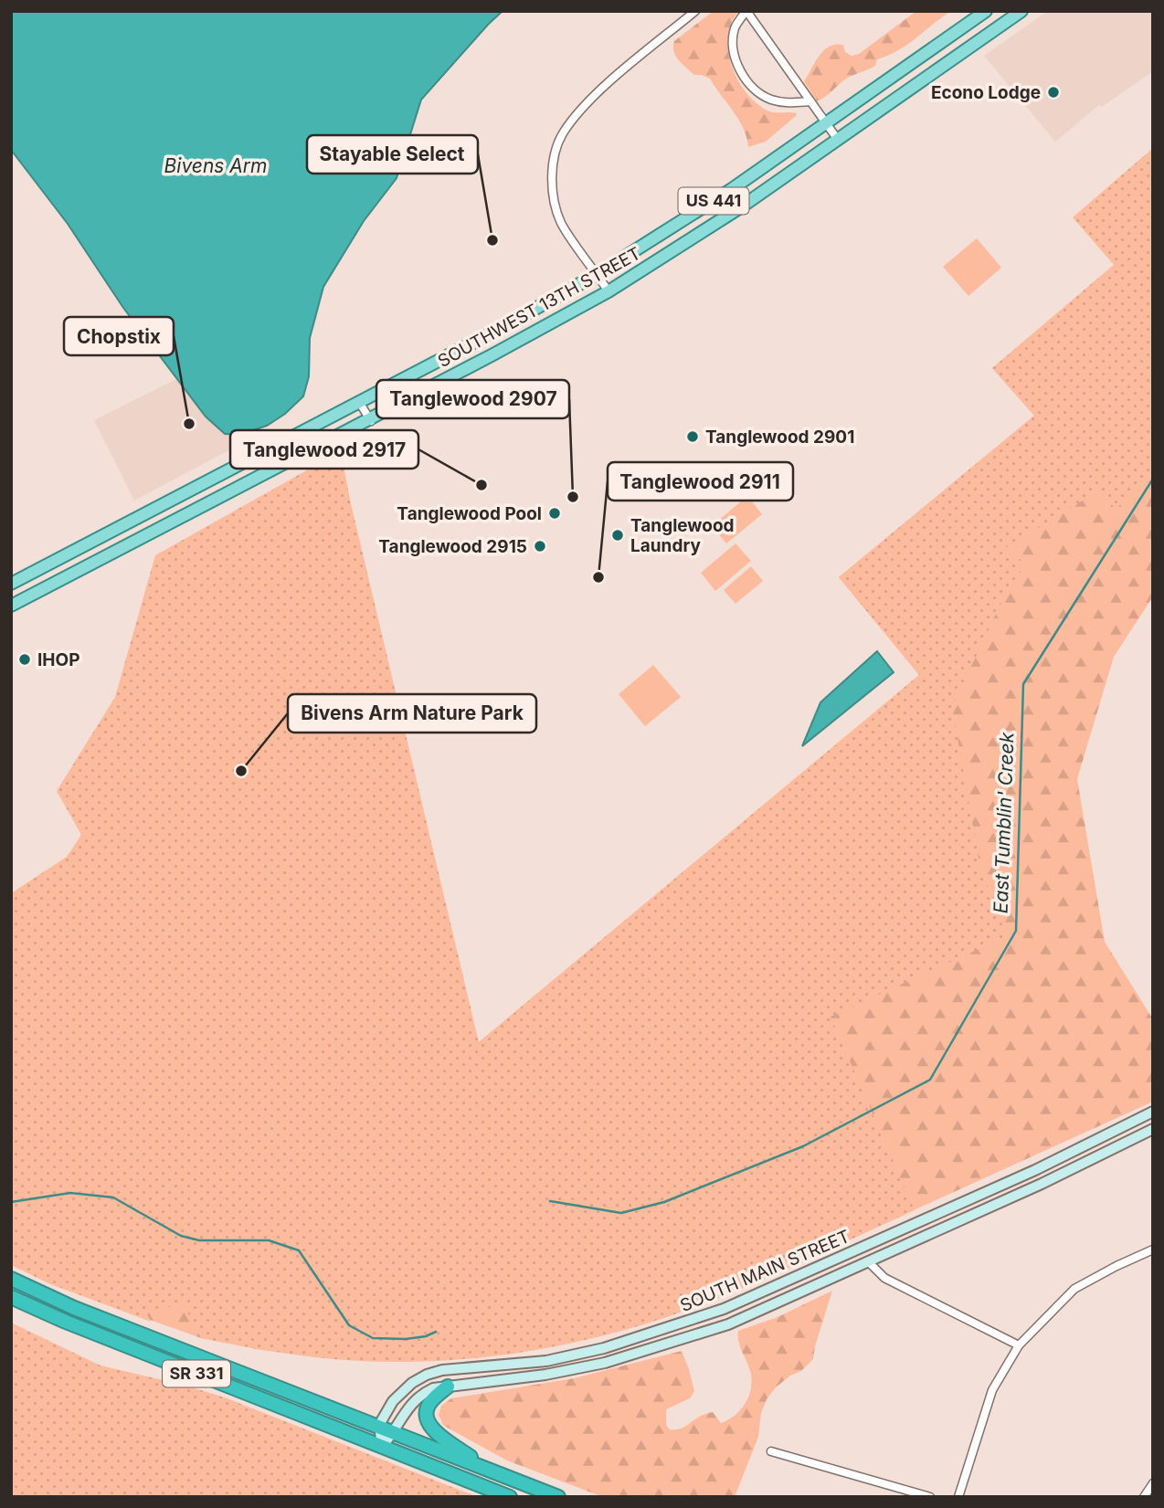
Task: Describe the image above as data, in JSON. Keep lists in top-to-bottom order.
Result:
{
  "streets": {
    "highway": ["SR 331"],
    "main road": ["US 441", "SOUTHWEST 13TH STREET", "SOUTH MAIN STREET"]
  },
  "crossings": [
    ["SOUTH MAIN STREET", "SR 331"]
  ],
  "water": ["Bivens Arm", "East Tumblin' Creek"],
  "places": [
    "Econo Lodge",
    "Stayable Select",
    "Chopstix",
    "Tanglewood 2901",
    "Tanglewood 2917",
    "Tanglewood 2907",
    "Tanglewood Pool",
    "Tanglewood Laundry",
    "Tanglewood 2915",
    "Tanglewood 2911",
    "IHOP",
    "Bivens Arm Nature Park"
  ]
}
